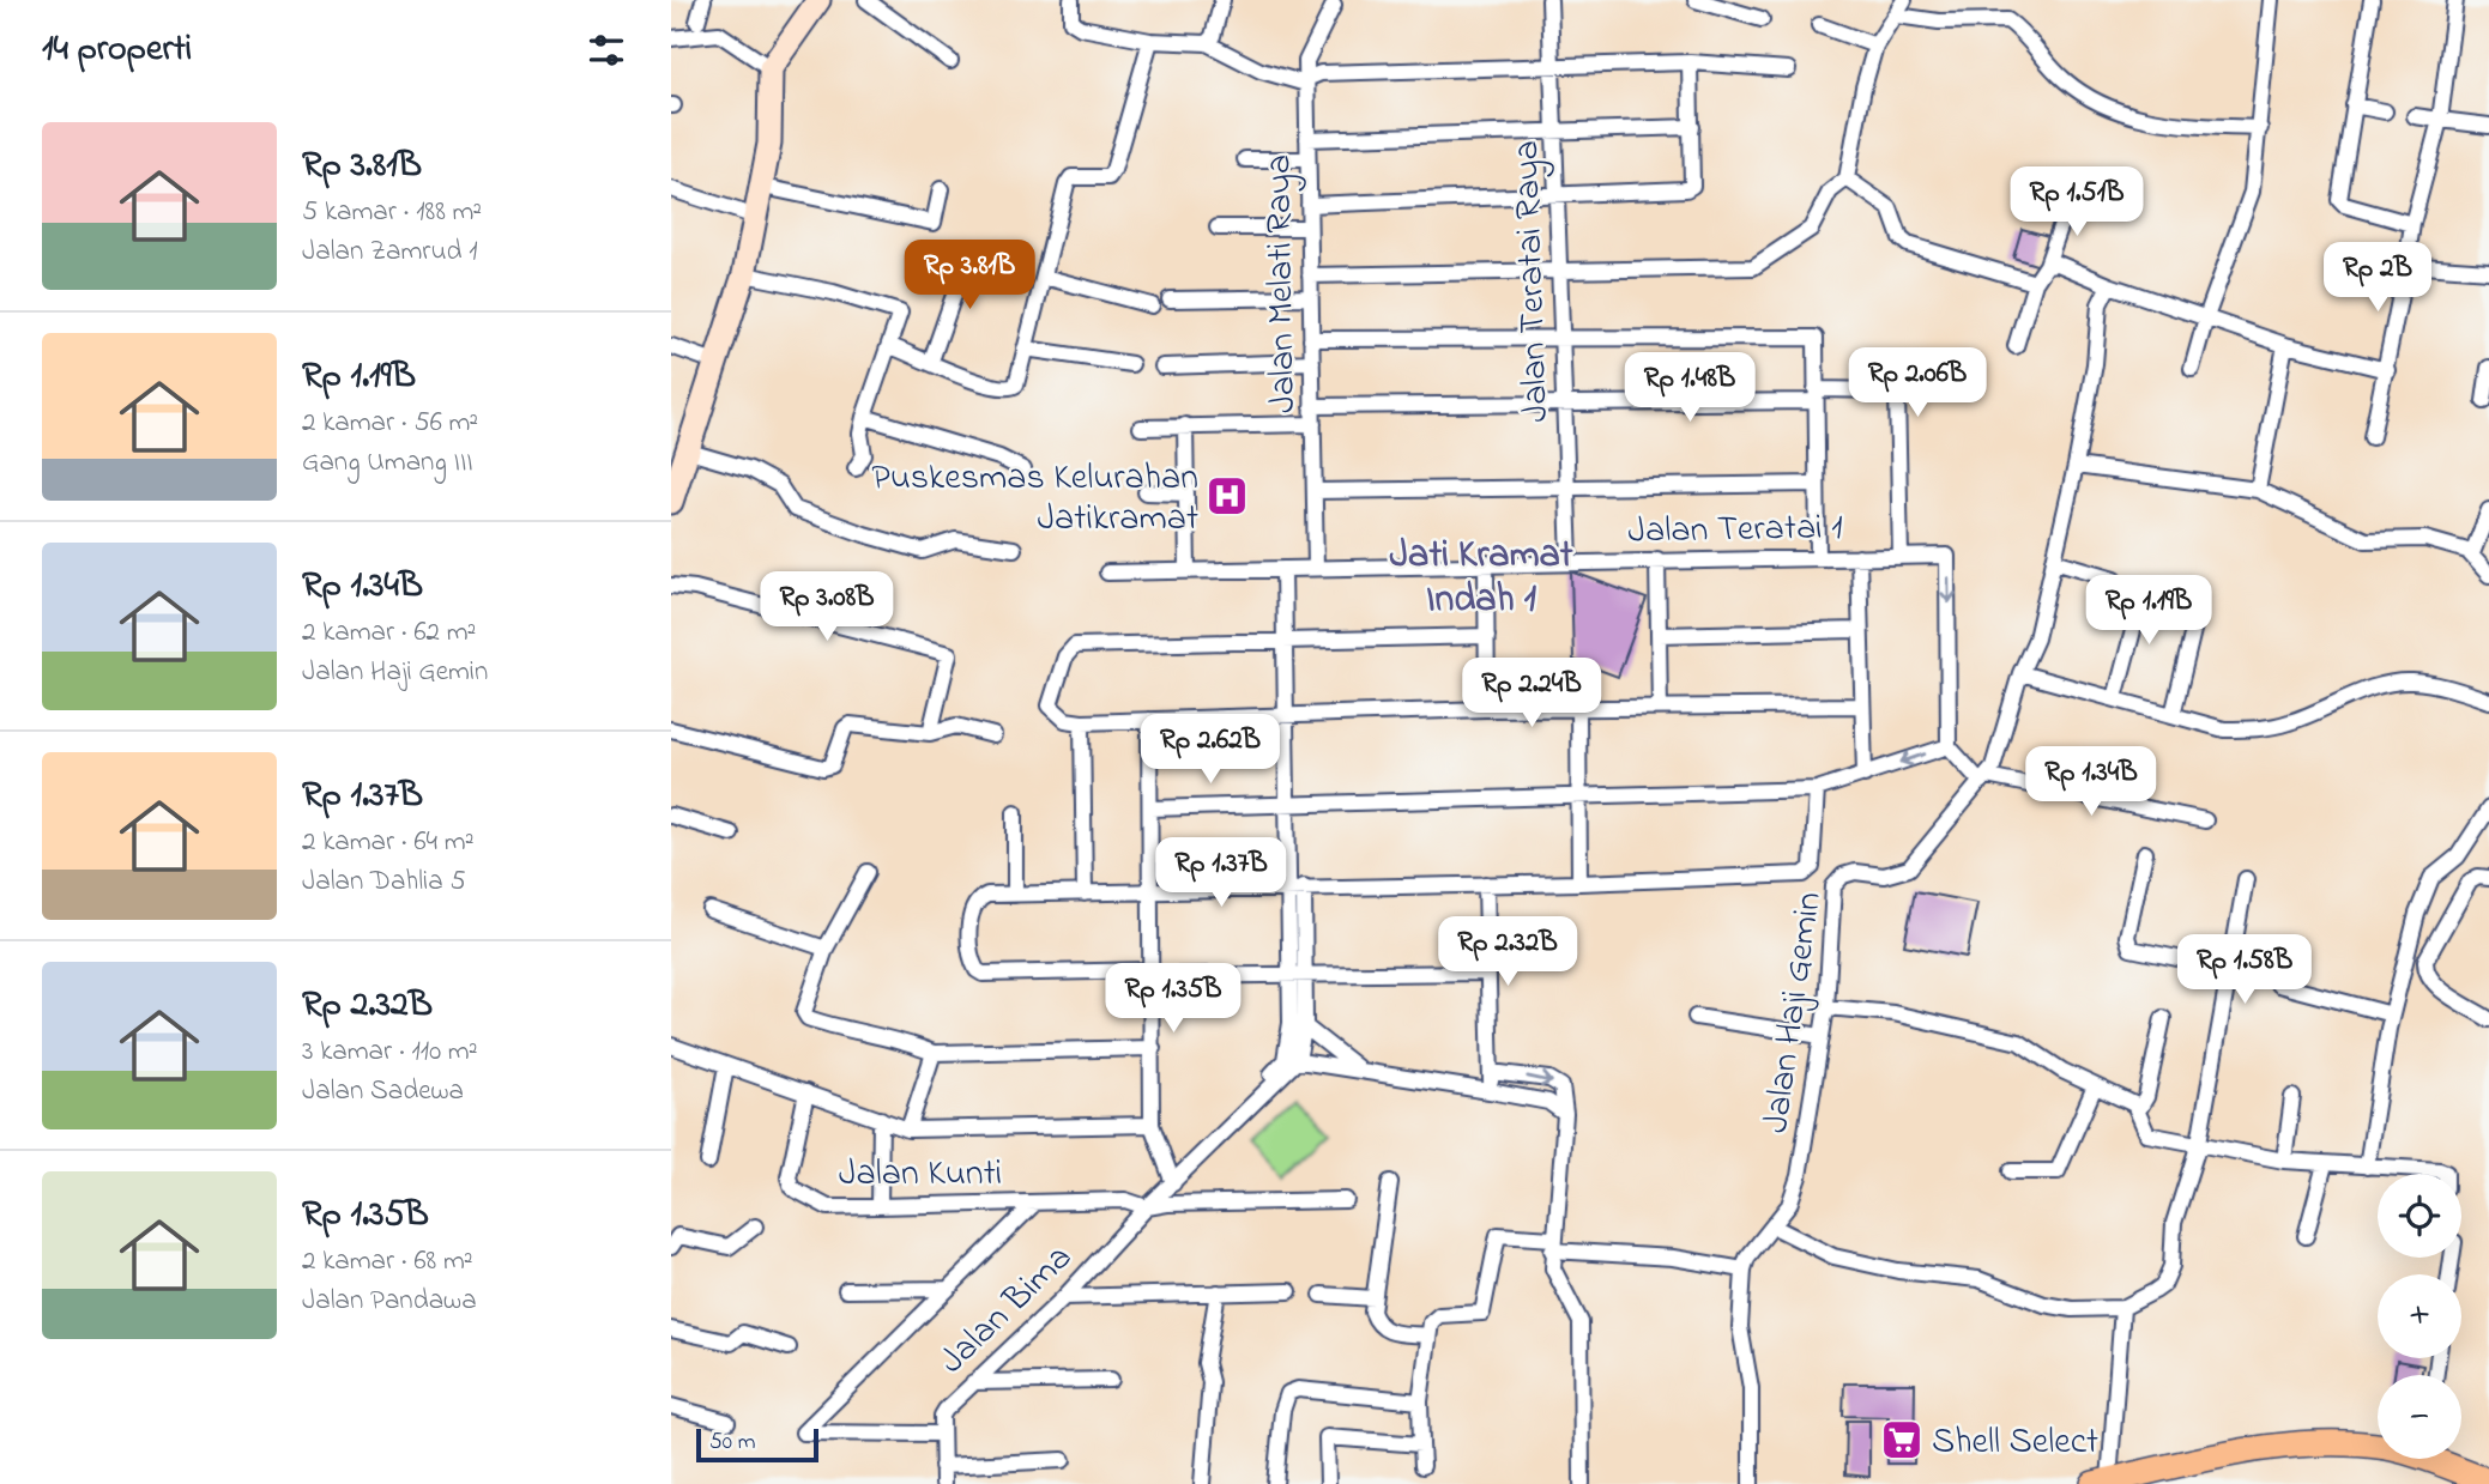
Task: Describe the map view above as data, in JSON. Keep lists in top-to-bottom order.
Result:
{
  "streets": {
    "street": [
      "Jalan Teratai Raya",
      "Jalan Melati Raya",
      "Jalan Teratai 1",
      "Jalan Haji Gemin",
      "Jalan Kunti",
      "Jalan Bima"
    ]
  },
  "crossings": [
    ["Jalan Teratai Raya", "Jalan Teratai 1"],
    ["Jalan Melati Raya", "Jalan Teratai 1"],
    ["Jalan Kunti", "Jalan Bima"]
  ],
  "districts": ["Jati Kramat Indah 1"],
  "places": {
    "hospital": ["Puskesmas Kelurahan Jatikramat"],
    "supermarket": ["Shell Select"]
  },
  "scale_bar": "50 m",
  "page": {
    "heading": "14 properti",
    "list": [
      {
        "name": "Rp 3.81B",
        "note": "5 kamar · 188 m² · Jalan Zamrud 1"
      },
      {
        "name": "Rp 1.19B",
        "note": "2 kamar · 56 m² · Gang Umang III"
      },
      {
        "name": "Rp 1.34B",
        "note": "2 kamar · 62 m² · Jalan Haji Gemin"
      },
      {
        "name": "Rp 1.37B",
        "note": "2 kamar · 64 m² · Jalan Dahlia 5"
      },
      {
        "name": "Rp 2.32B",
        "note": "3 kamar · 110 m² · Jalan Sadewa"
      },
      {
        "name": "Rp 1.35B",
        "note": "2 kamar · 68 m² · Jalan Pandawa"
      }
    ],
    "price": [
      "Rp 1.51B",
      "Rp 3.81B",
      "Rp 2B",
      "Rp 2.06B",
      "Rp 1.48B",
      "Rp 3.08B",
      "Rp 1.19B",
      "Rp 2.24B",
      "Rp 2.62B",
      "Rp 1.34B",
      "Rp 1.37B",
      "Rp 2.32B",
      "Rp 1.58B",
      "Rp 1.35B"
    ],
    "map_buttons": ["+", "−"],
    "scale": "50 m"
  }
}
